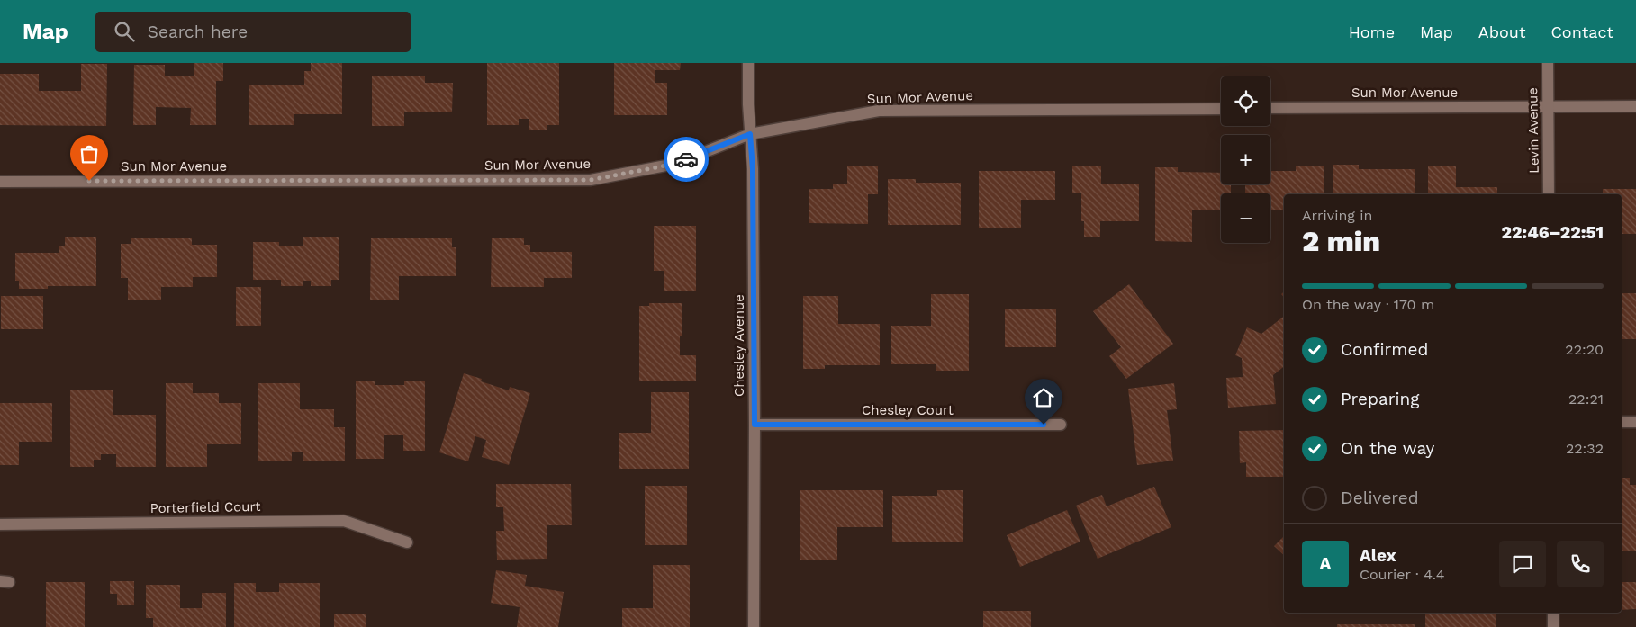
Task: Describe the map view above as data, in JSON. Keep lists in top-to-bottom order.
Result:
{
  "streets": {
    "street": [
      "Sun Mor Avenue",
      "Levin Avenue",
      "Chesley Avenue",
      "Chesley Court",
      "Porterfield Court"
    ]
  },
  "crossings": [
    ["Sun Mor Avenue", "Levin Avenue"],
    ["Sun Mor Avenue", "Chesley Avenue"],
    ["Chesley Avenue", "Chesley Court"]
  ],
  "page": {
    "header": "Map",
    "search": "Search here",
    "nav": [
      "Home",
      "Map",
      "About",
      "Contact"
    ],
    "map_buttons": ["+", "−"],
    "heading": ["2 min", "Arriving in", "22:46–22:51"],
    "panel": ["Alex", "Courier · 4.4"],
    "bar": "On the way · 170 m",
    "list": [
      ["Confirmed", "22:20"],
      ["Preparing", "22:21"],
      ["On the way", "22:32"],
      "Delivered"
    ],
    "round": "A"
  }
}
